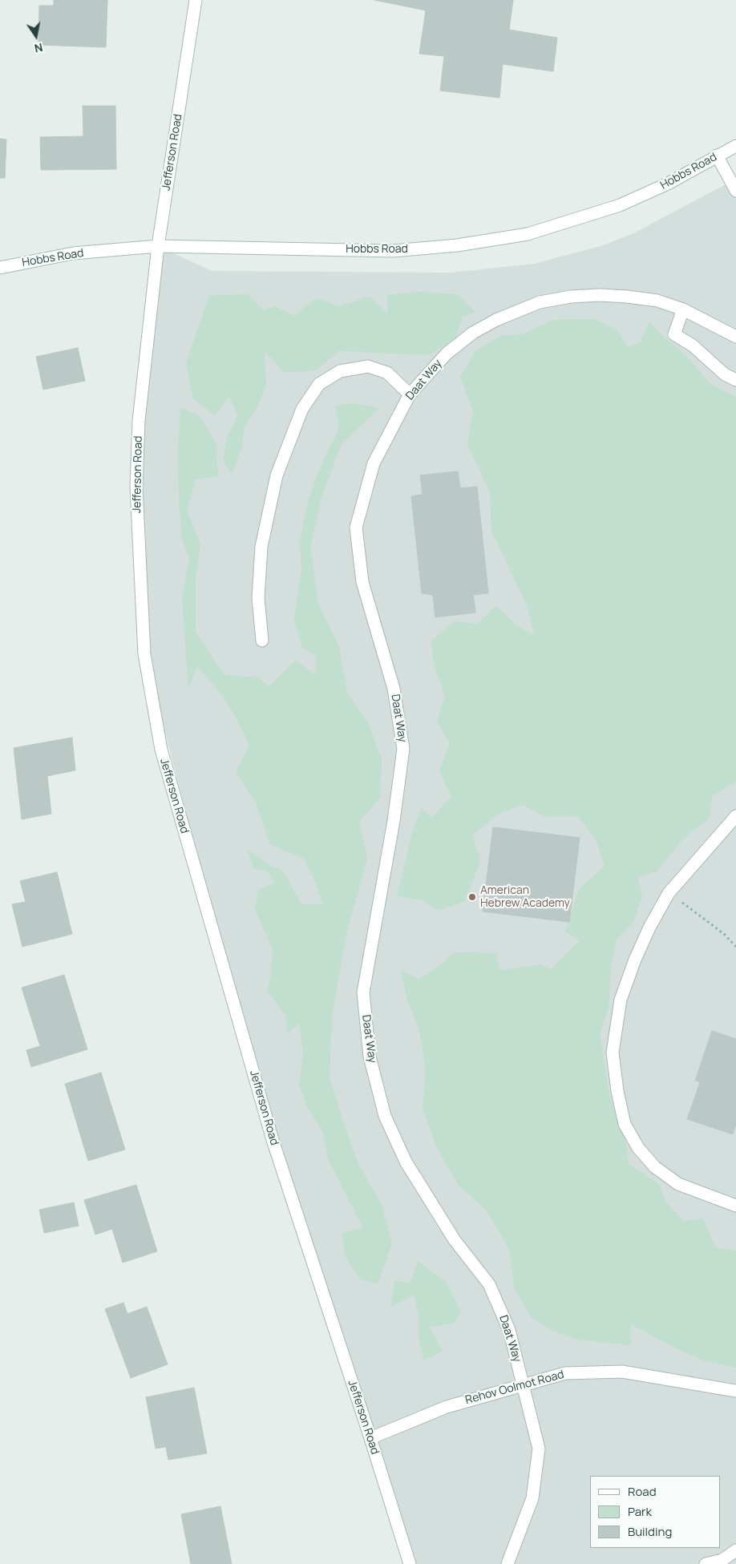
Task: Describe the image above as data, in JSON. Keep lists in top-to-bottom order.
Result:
{
  "streets": {
    "street": [
      "Jefferson Road",
      "Hobbs Road",
      "Daat Way",
      "Rehov Oolmot Road"
    ]
  },
  "crossings": [
    ["Jefferson Road", "Hobbs Road"],
    ["Jefferson Road", "Rehov Oolmot Road"],
    ["Daat Way", "Rehov Oolmot Road"]
  ],
  "places": ["American Hebrew Academy"],
  "legend": ["Road", "Park", "Building"],
  "north": "bottom"
}
